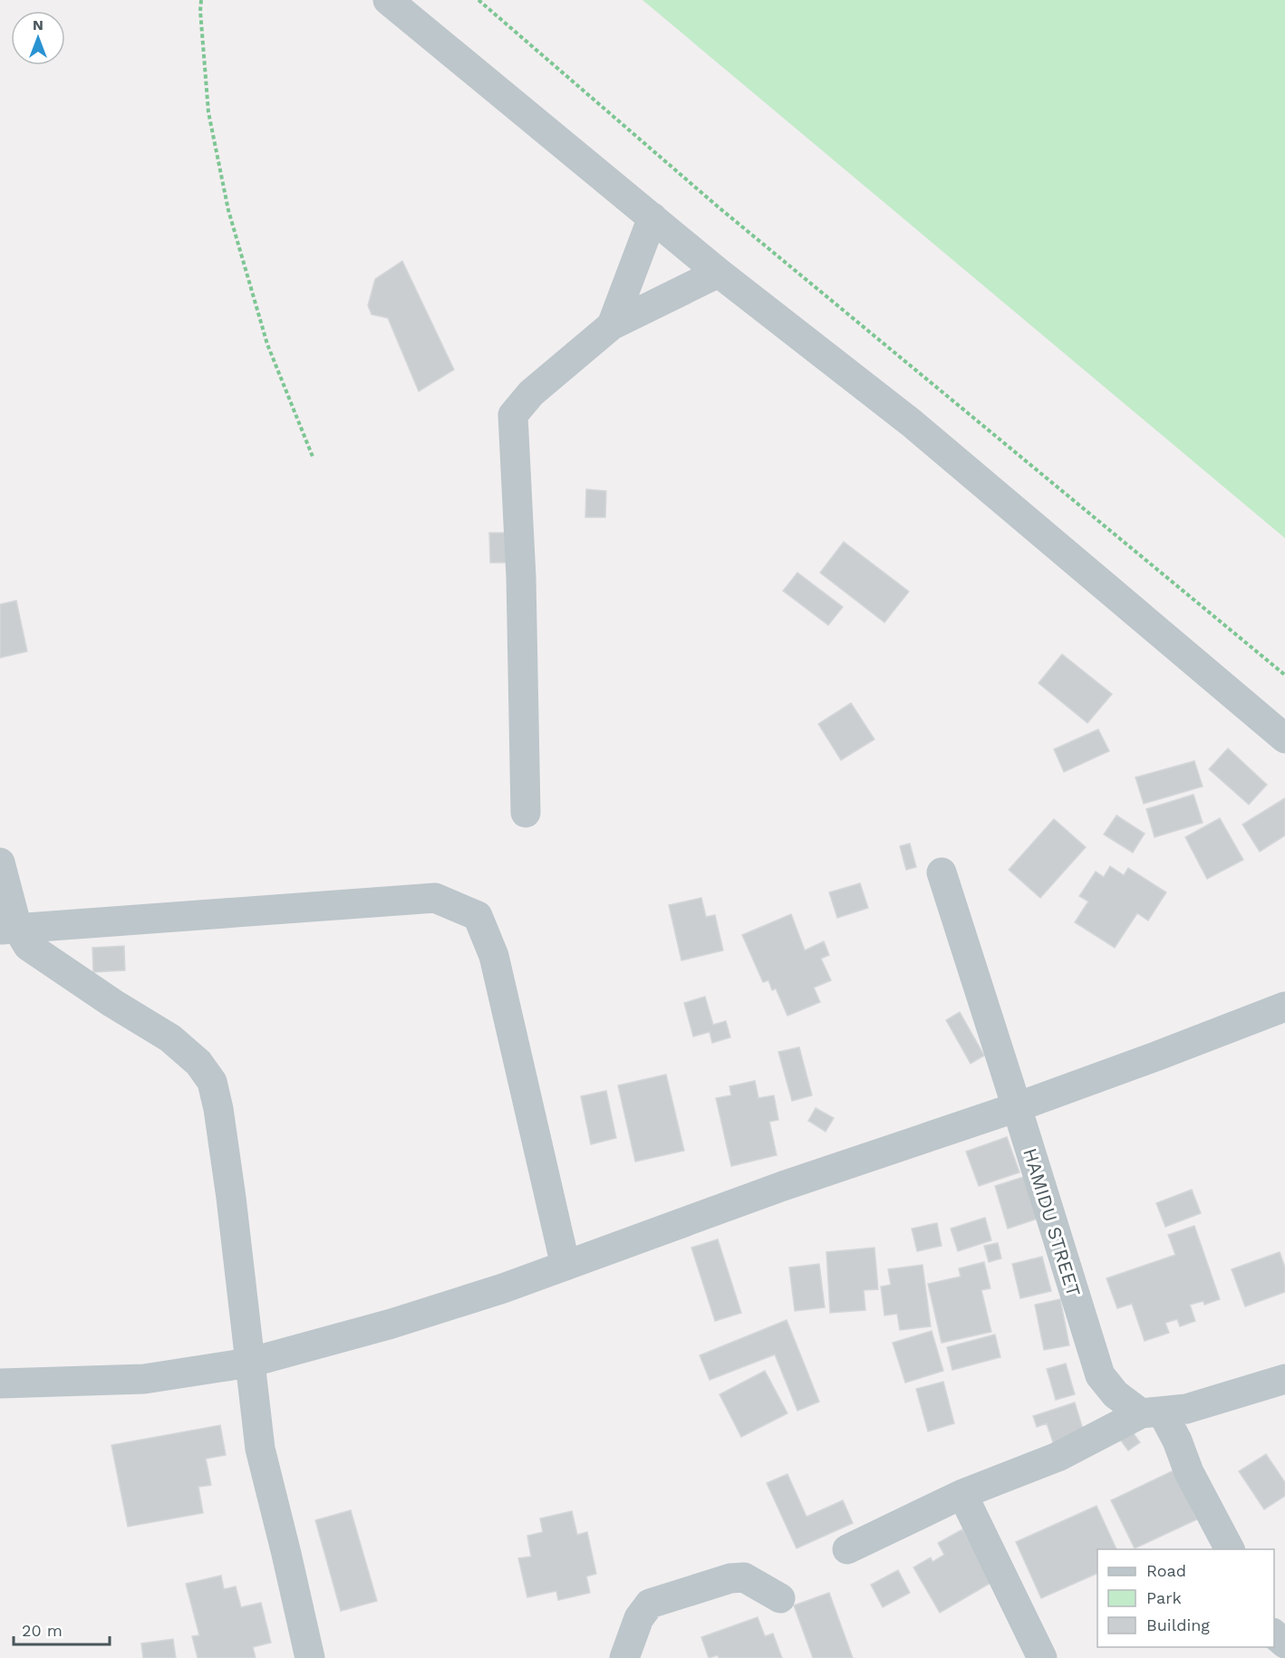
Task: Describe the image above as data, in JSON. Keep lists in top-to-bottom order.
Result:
{
  "streets": {
    "street": ["HAMIDU STREET"]
  },
  "legend": ["Road", "Park", "Building"],
  "scale_bar": "20 m",
  "north": "top"
}
